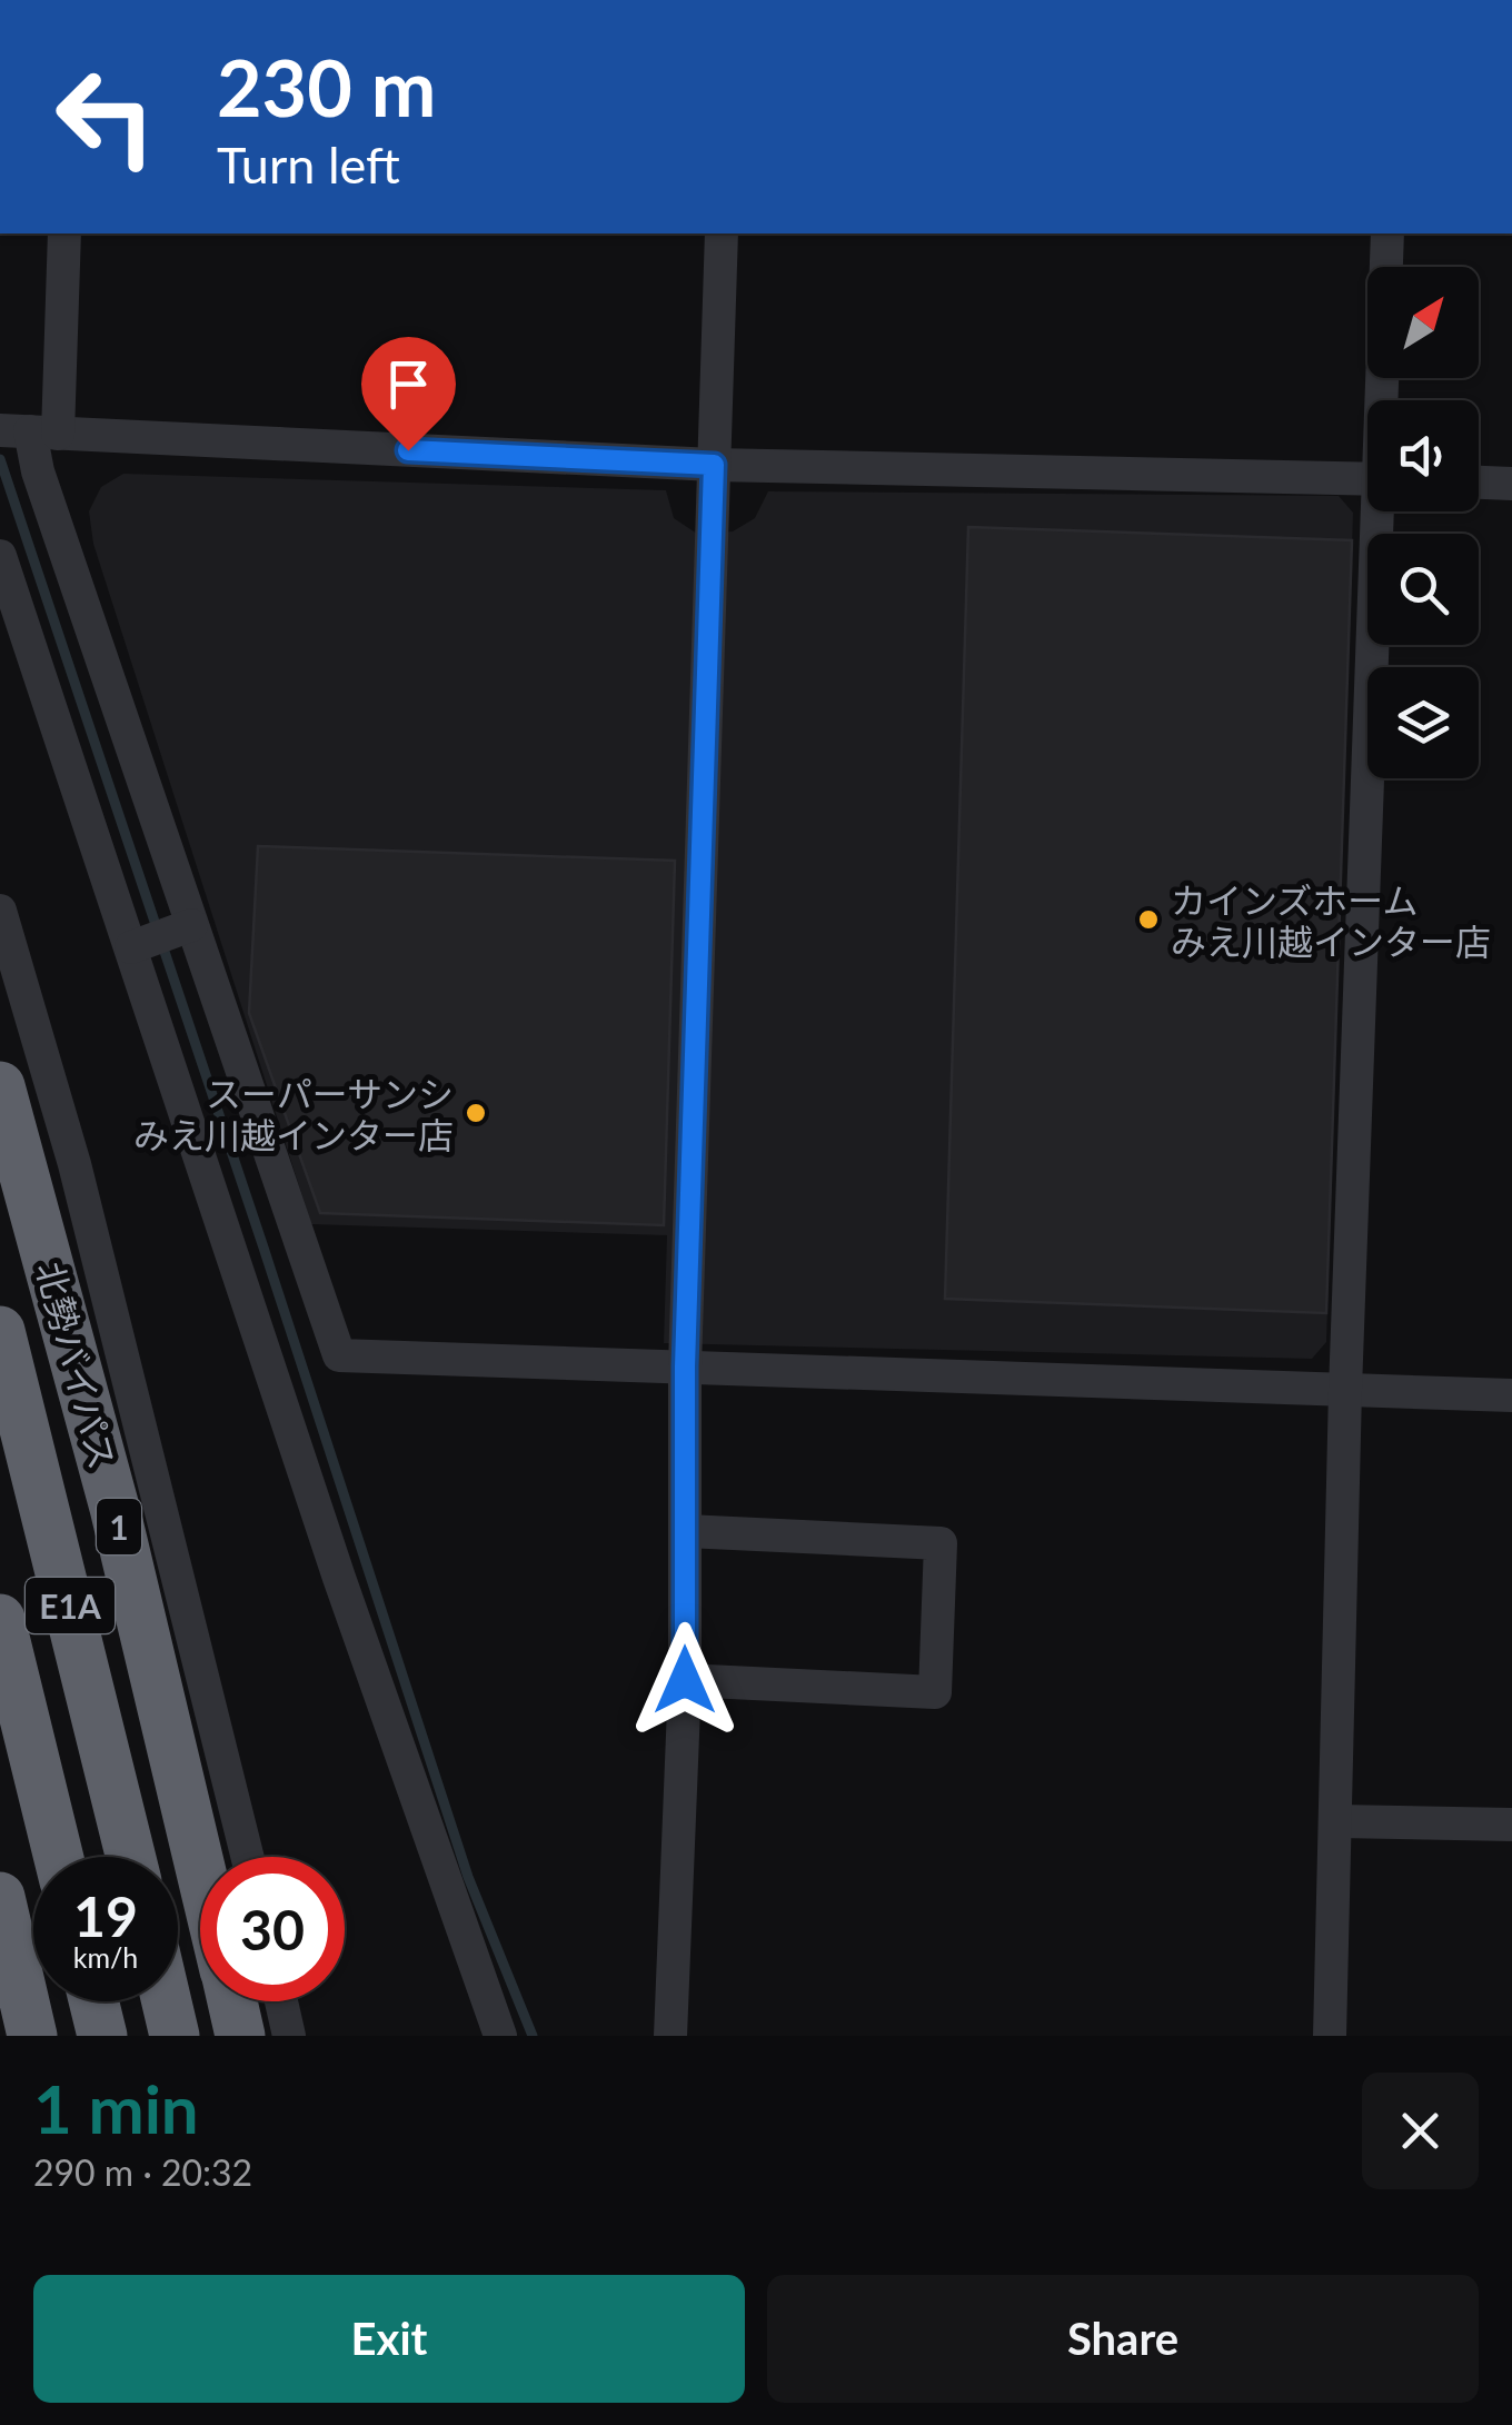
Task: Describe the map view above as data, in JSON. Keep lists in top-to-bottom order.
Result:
{
  "streets": {
    "highway": ["北勢バイパス", "1", "E1A"]
  },
  "places": ["カインズホーム みえ川越インター店", "スーパーサンシ みえ川越インター店"],
  "north": "top right",
  "page": {
    "turn": ["230 m", "Turn left"],
    "speed": "19 km/h",
    "limit": "30",
    "heading": ["1 min", "290 m · 20:32"],
    "buttons": ["Exit", "Share"]
  }
}
